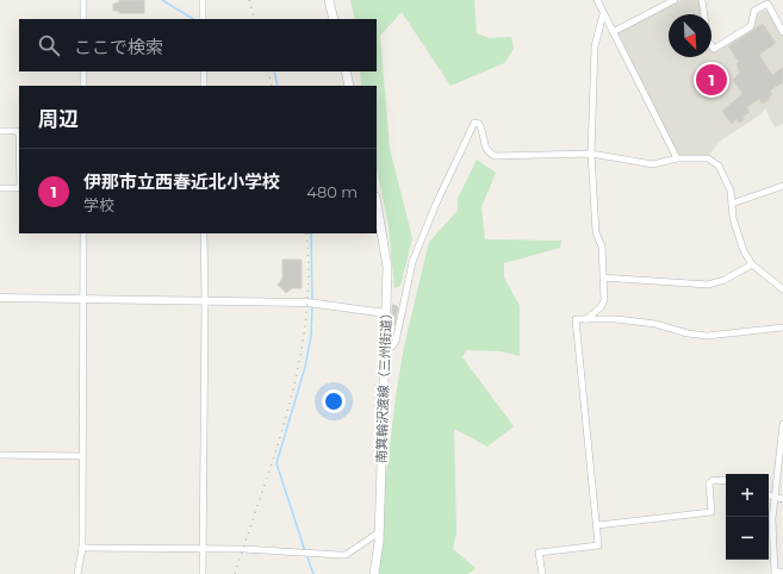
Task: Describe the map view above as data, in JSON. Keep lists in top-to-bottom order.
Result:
{
  "streets": {
    "main road": ["南箕輪沢渡線（三州街道）"]
  },
  "north": "bottom right",
  "page": {
    "search": "ここで検索",
    "pins": "1",
    "heading": "周辺",
    "list": [
      {
        "mark": "1",
        "name": "伊那市立西春近北小学校",
        "note": "学校",
        "value": "480 m"
      }
    ],
    "map_buttons": ["+", "−"]
  }
}
